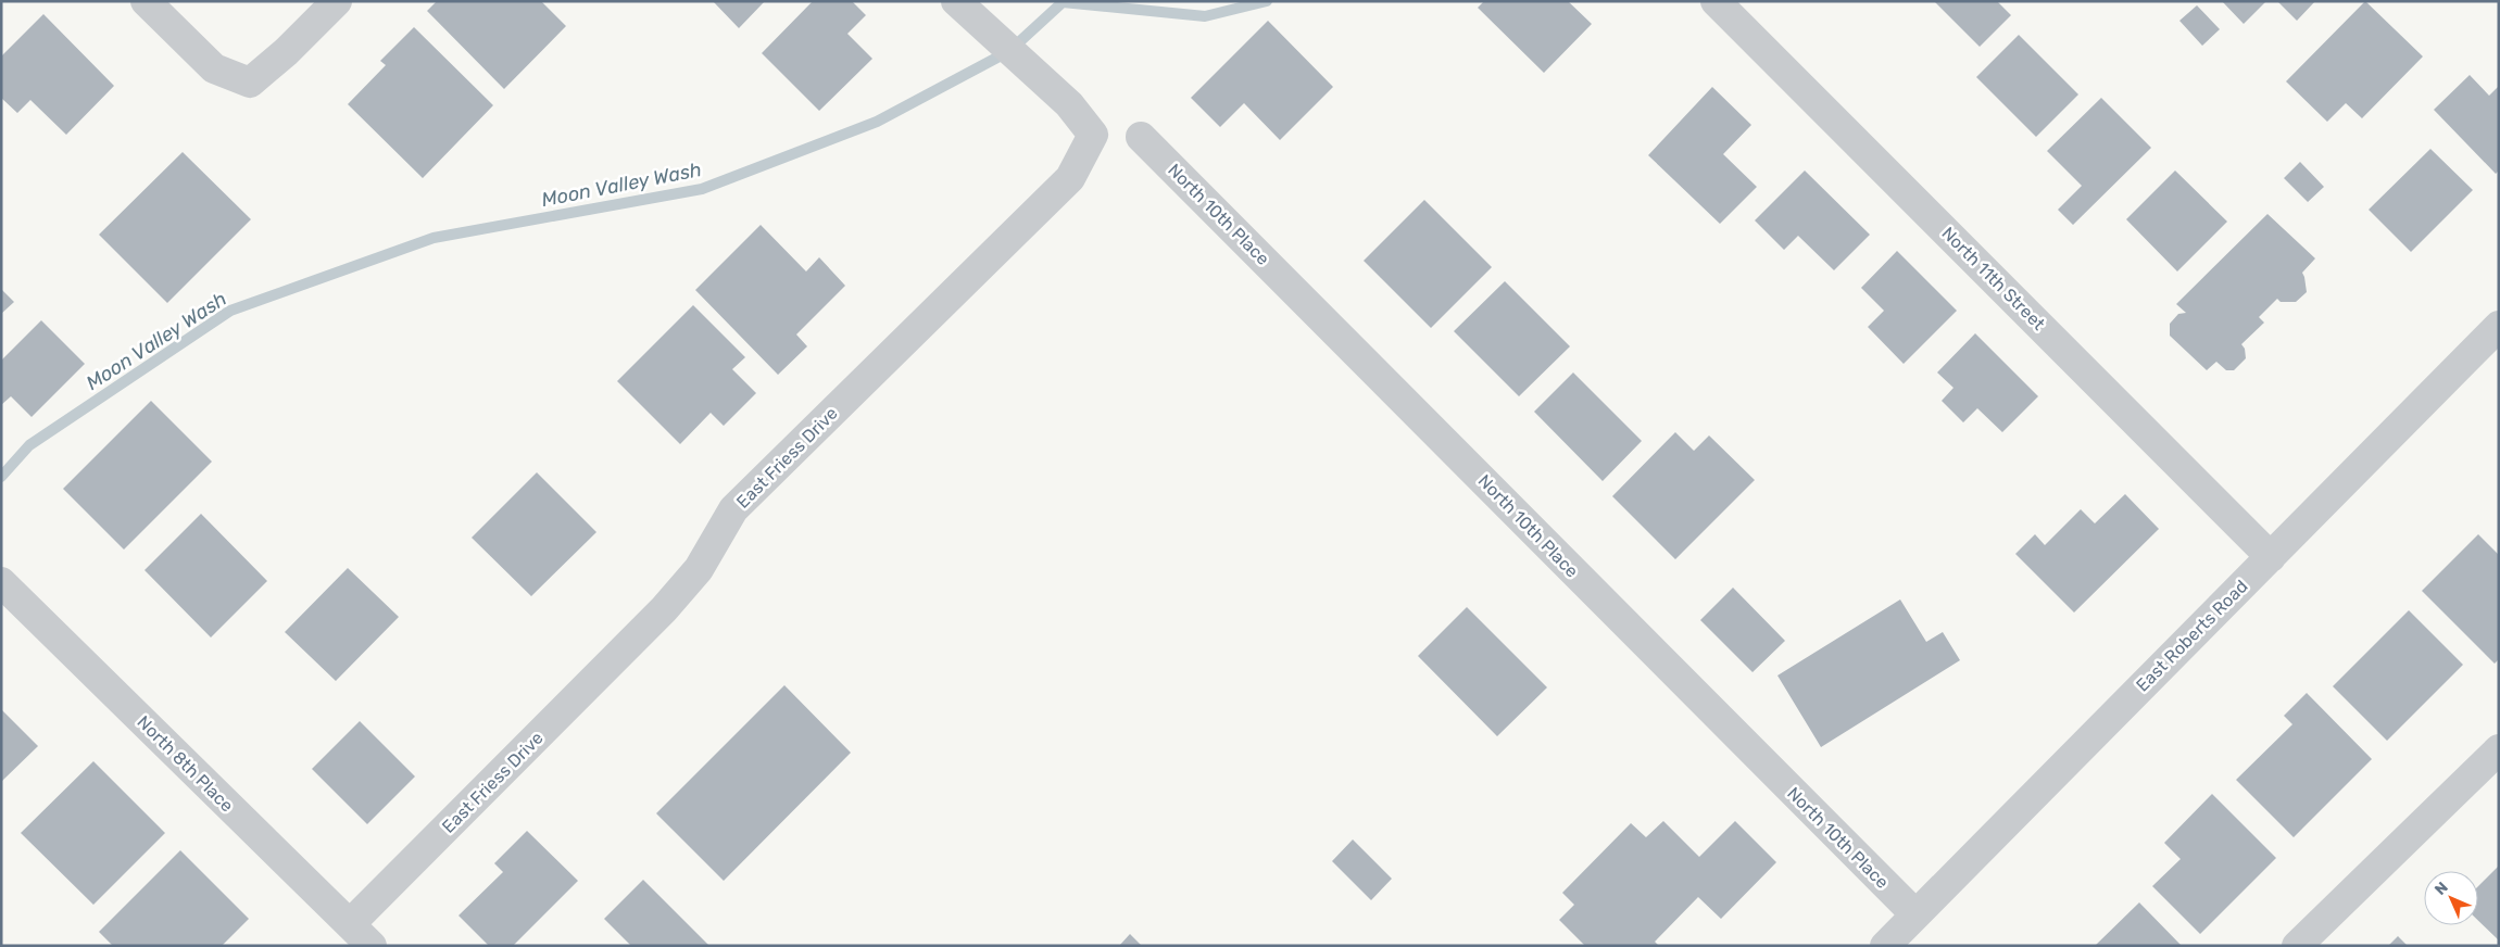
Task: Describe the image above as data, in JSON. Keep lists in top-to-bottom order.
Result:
{
  "streets": {
    "street": [
      "North 10th Place",
      "North 11th Street",
      "East Friess Drive",
      "East Roberts Road",
      "North 8th Place"
    ]
  },
  "crossings": [
    ["North 10th Place", "East Roberts Road"],
    ["North 11th Street", "East Roberts Road"],
    ["East Friess Drive", "North 8th Place"]
  ],
  "water": ["Moon Valley Wash"],
  "north": "top left"
}
